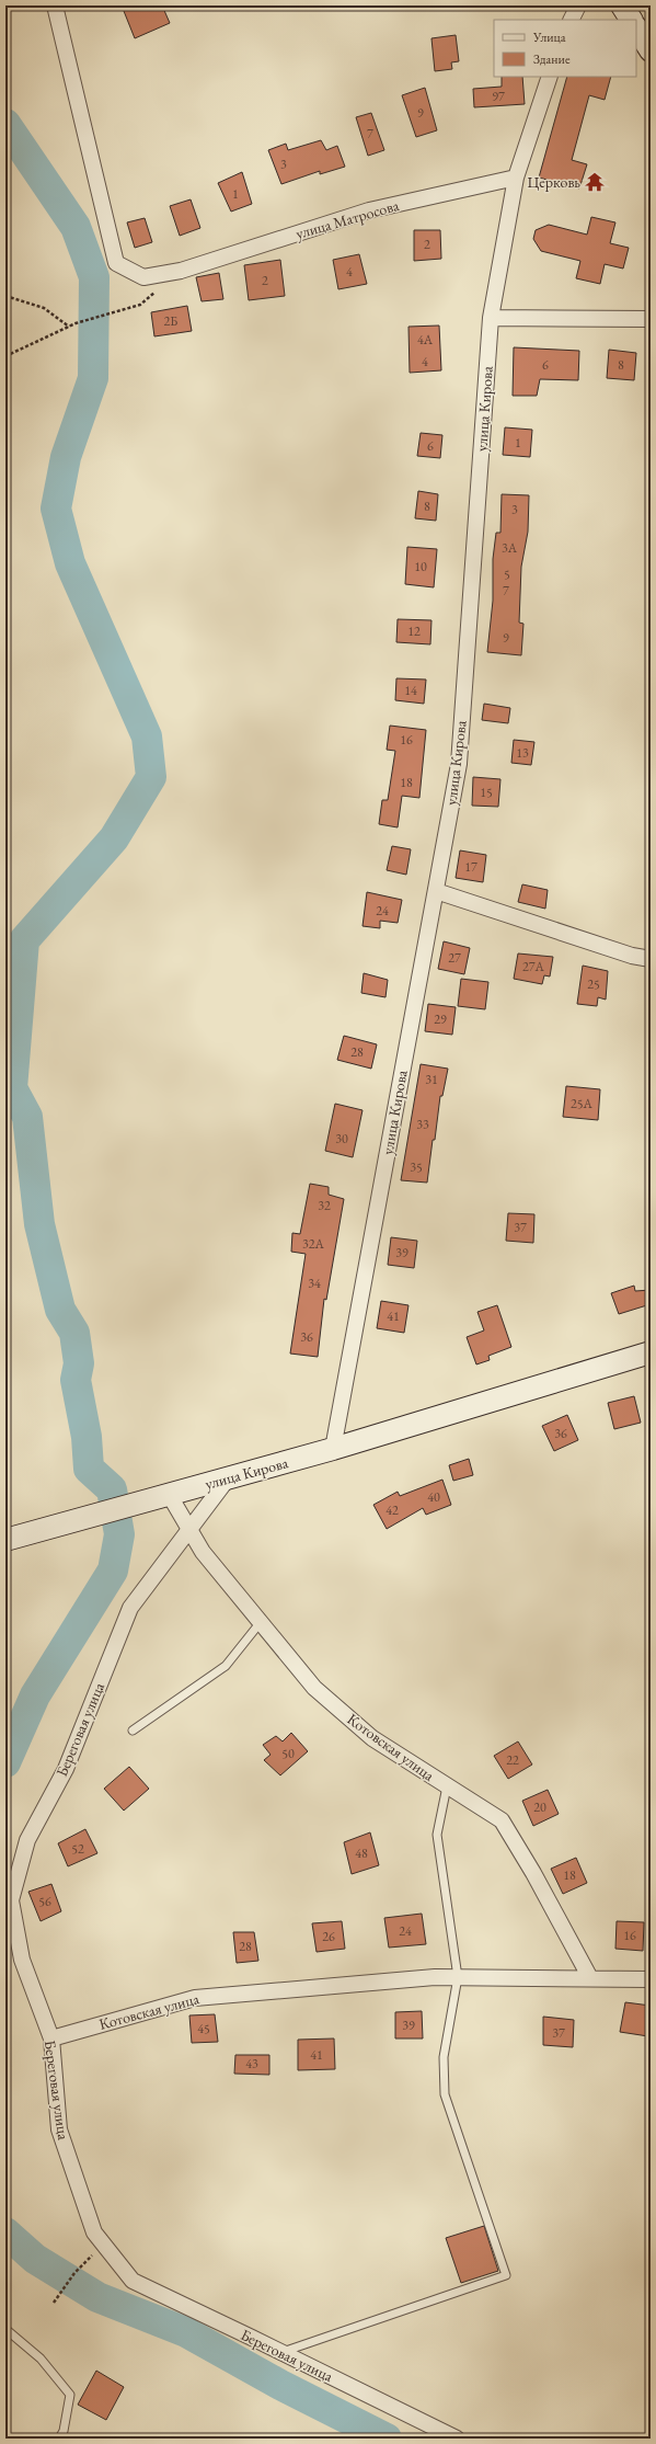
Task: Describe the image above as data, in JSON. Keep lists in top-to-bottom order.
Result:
{
  "streets": {
    "street": [
      "улица Матросова",
      "улица Кирова",
      "Береговая улица",
      "Котовская улица"
    ]
  },
  "crossings": [
    ["улица Матросова", "улица Кирова"],
    ["улица Кирова", "Береговая улица"],
    ["улица Кирова", "Котовская улица"],
    ["Береговая улица", "Котовская улица"]
  ],
  "places": {
    "temple": ["Церковь"]
  },
  "house_numbers": [
    "97",
    "9",
    "7",
    "3",
    "1",
    "2",
    "4",
    "2",
    "2Б",
    "4А",
    "4",
    "6",
    "8",
    "1",
    "6",
    "8",
    "3",
    "3А",
    "10",
    "5",
    "7",
    "12",
    "9",
    "14",
    "16",
    "13",
    "18",
    "15",
    "17",
    "24",
    "27",
    "27А",
    "25",
    "29",
    "28",
    "31",
    "25А",
    "33",
    "30",
    "35",
    "32",
    "37",
    "32А",
    "39",
    "34",
    "41",
    "36",
    "36",
    "40",
    "42",
    "50",
    "22",
    "20",
    "52",
    "48",
    "18",
    "56",
    "24",
    "16",
    "26",
    "28",
    "39",
    "45",
    "37",
    "41",
    "43"
  ],
  "legend": ["Улица", "Здание"]
}
